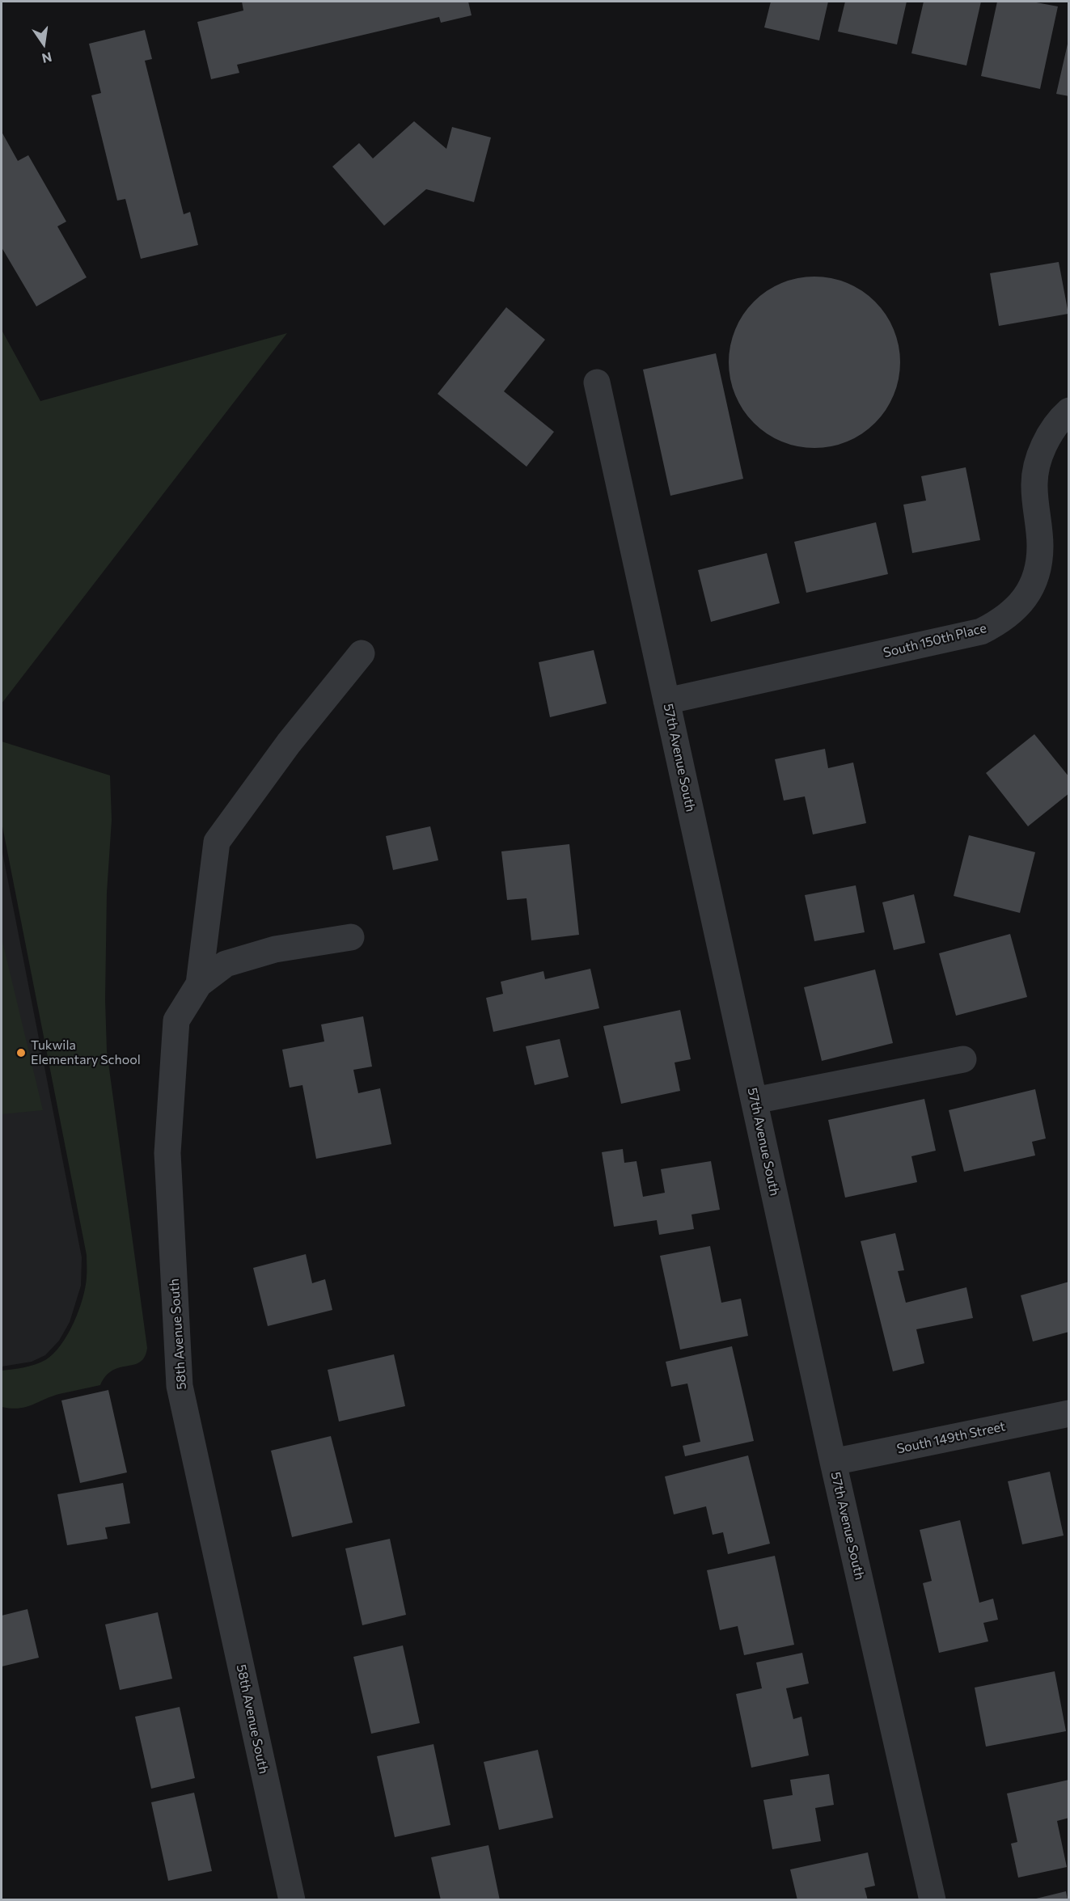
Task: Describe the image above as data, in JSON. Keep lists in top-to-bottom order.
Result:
{
  "streets": {
    "street": [
      "South 150th Place",
      "57th Avenue South",
      "58th Avenue South",
      "South 149th Street"
    ]
  },
  "crossings": [
    ["South 150th Place", "57th Avenue South"],
    ["57th Avenue South", "South 149th Street"]
  ],
  "places": ["Tukwila Elementary School"],
  "north": "bottom"
}
